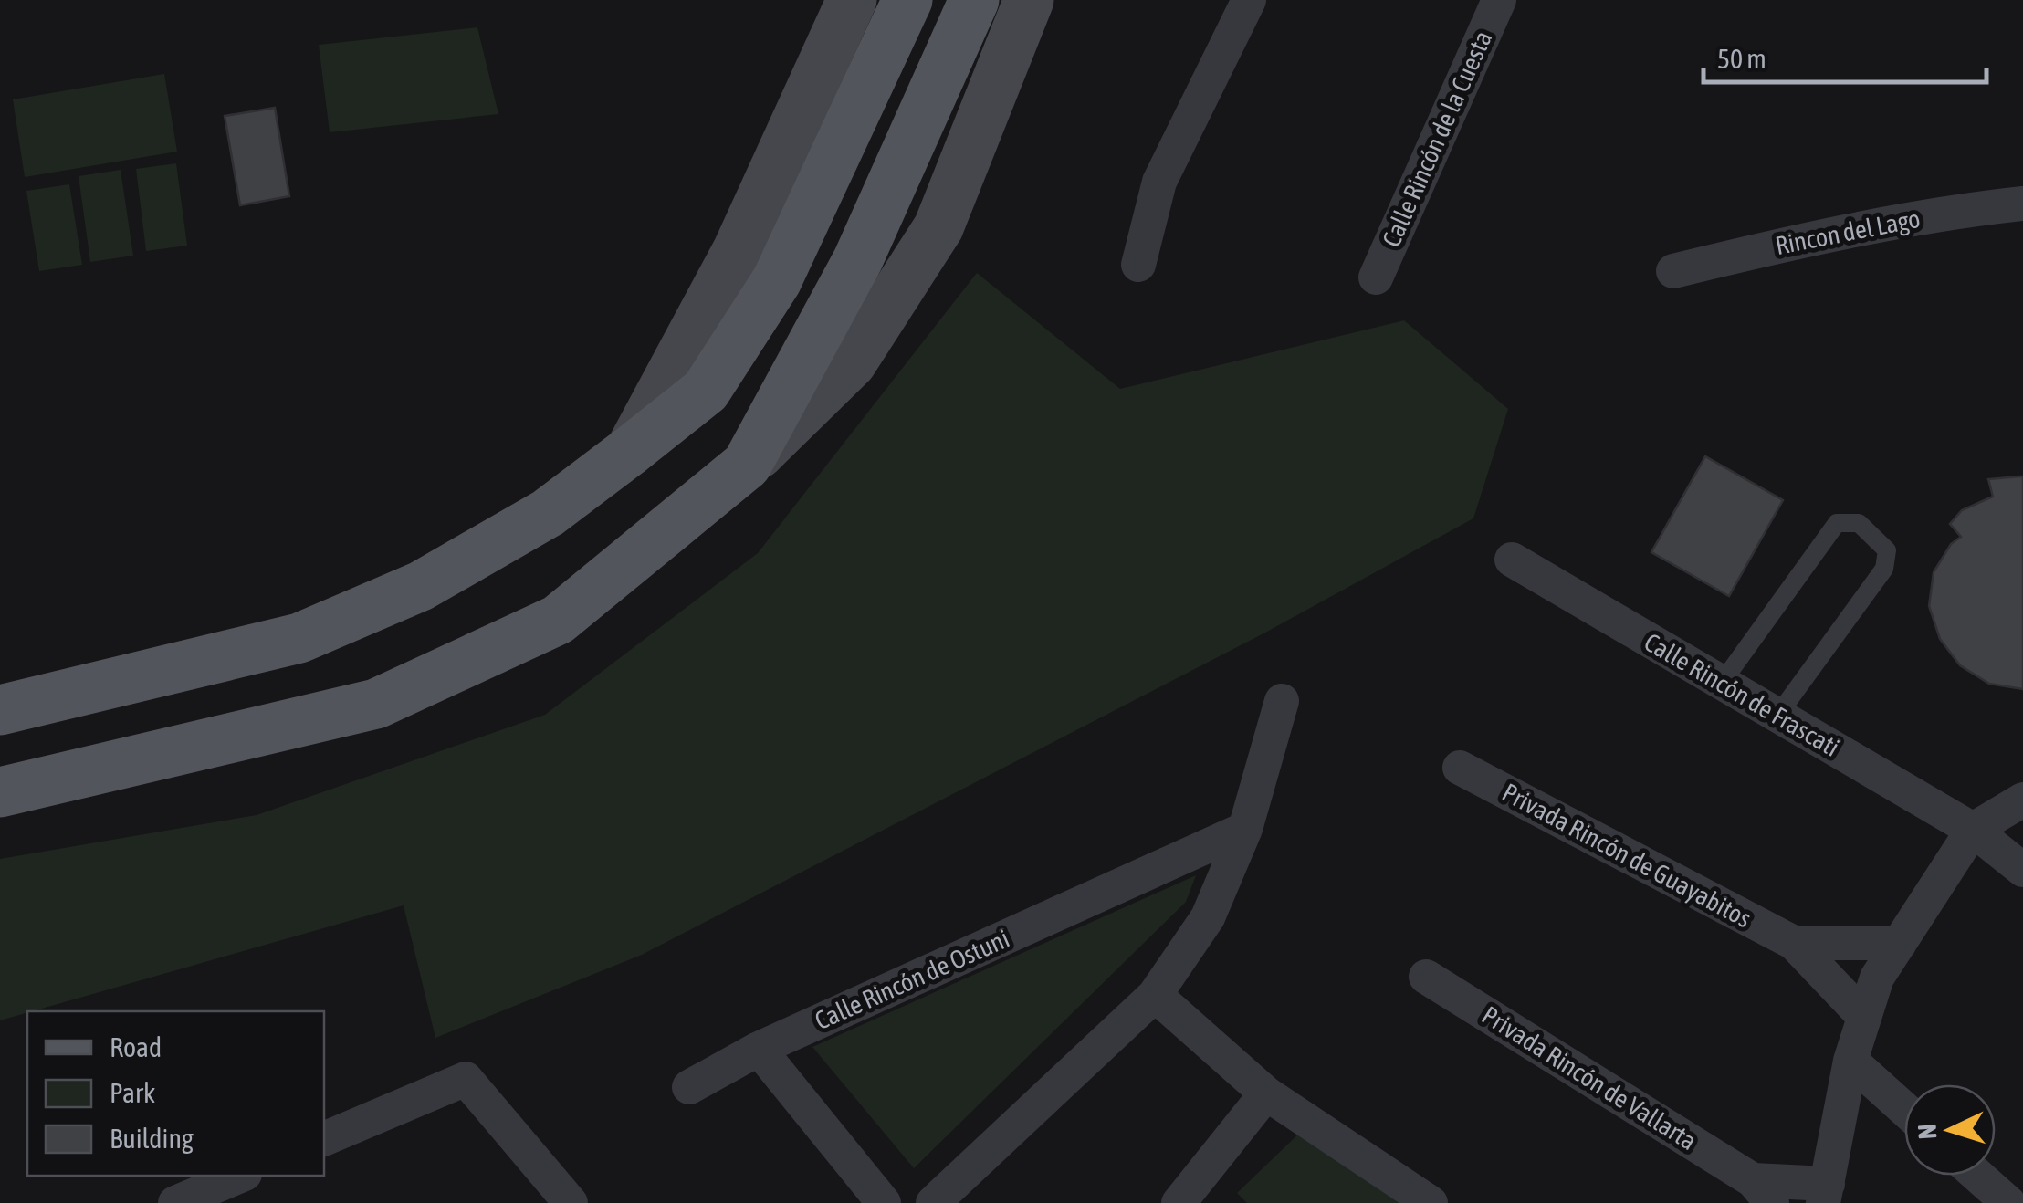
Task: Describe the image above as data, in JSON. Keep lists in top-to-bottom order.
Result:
{
  "streets": {
    "street": [
      "Calle Rincón de la Cuesta",
      "Rincon del Lago",
      "Calle Rincón de Frascati",
      "Privada Rincón de Guayabitos",
      "Calle Rincón de Ostuni",
      "Privada Rincón de Vallarta"
    ]
  },
  "legend": ["Road", "Park", "Building"],
  "scale_bar": "50 m",
  "north": "left"
}
